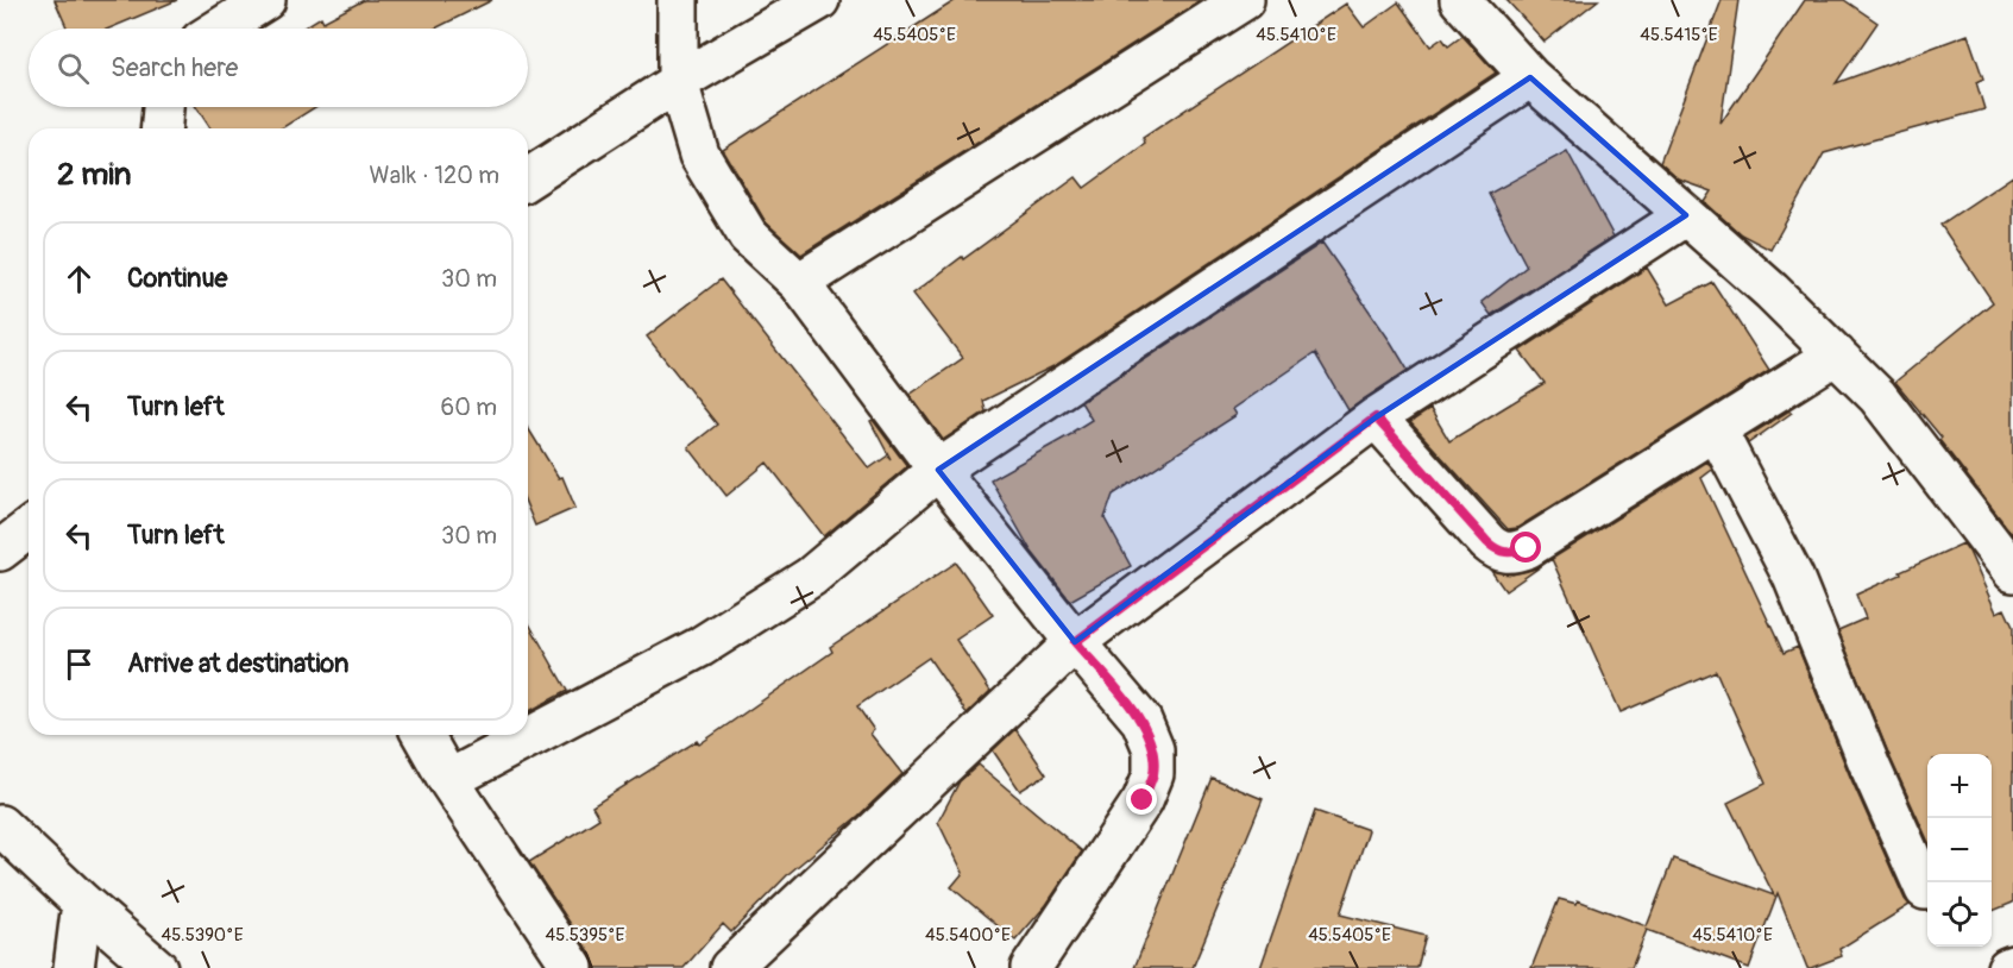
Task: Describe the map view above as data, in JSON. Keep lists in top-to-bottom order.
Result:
{
  "page": {
    "search": "Search here",
    "heading": ["2 min", "Walk · 120 m"],
    "list": [
      ["Continue", "30 m"],
      ["Turn left", "60 m"],
      ["Turn left", "30 m"],
      "Arrive at destination"
    ],
    "map_buttons": ["+", "−"]
  },
  "coordinates": [
    "45.5405°E",
    "45.5410°E",
    "45.5415°E",
    "45.5390°E",
    "45.5395°E",
    "45.5400°E"
  ]
}
